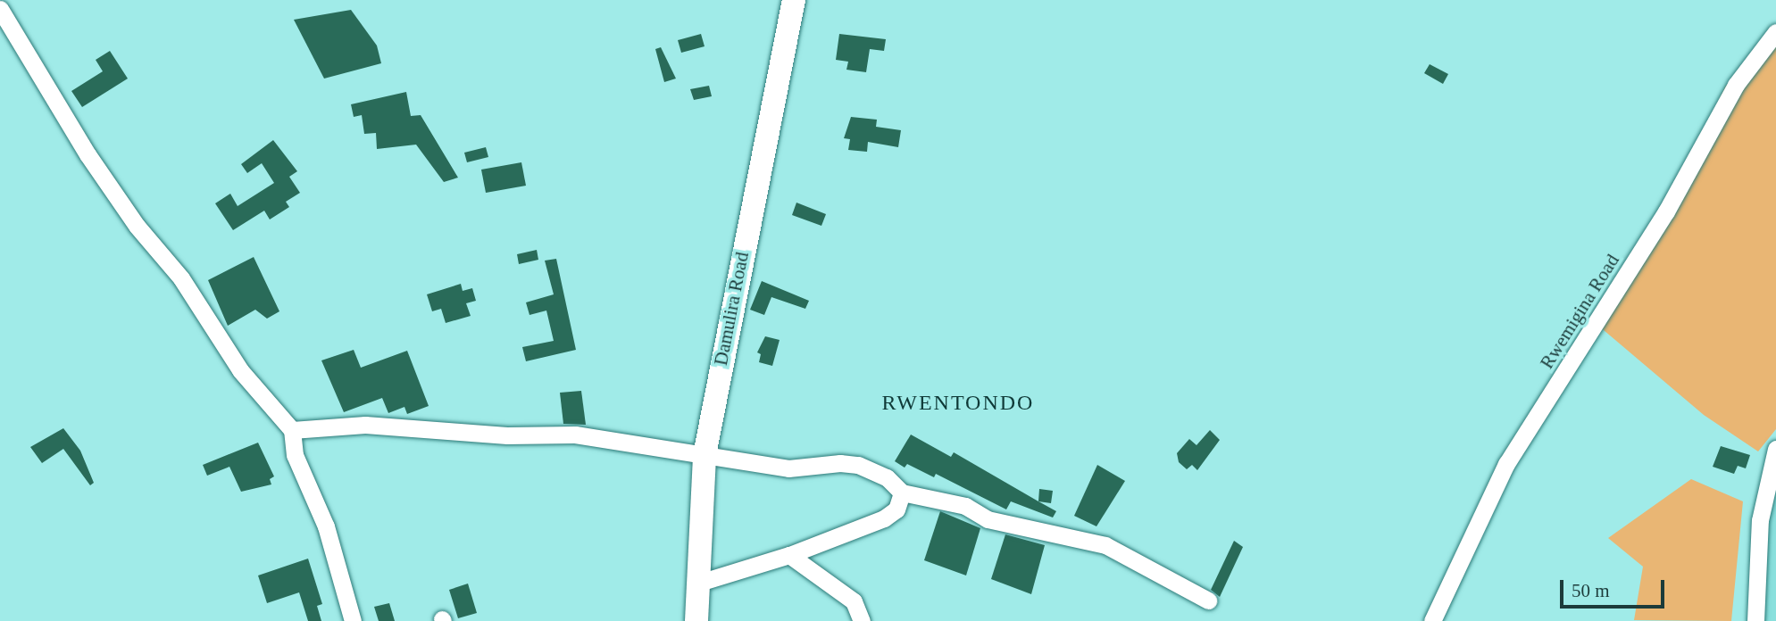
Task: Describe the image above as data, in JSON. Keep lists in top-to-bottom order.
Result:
{
  "streets": {
    "street": ["Damulira Road", "Rwemigina Road"]
  },
  "districts": ["RWENTONDO"],
  "scale_bar": "50 m"
}
